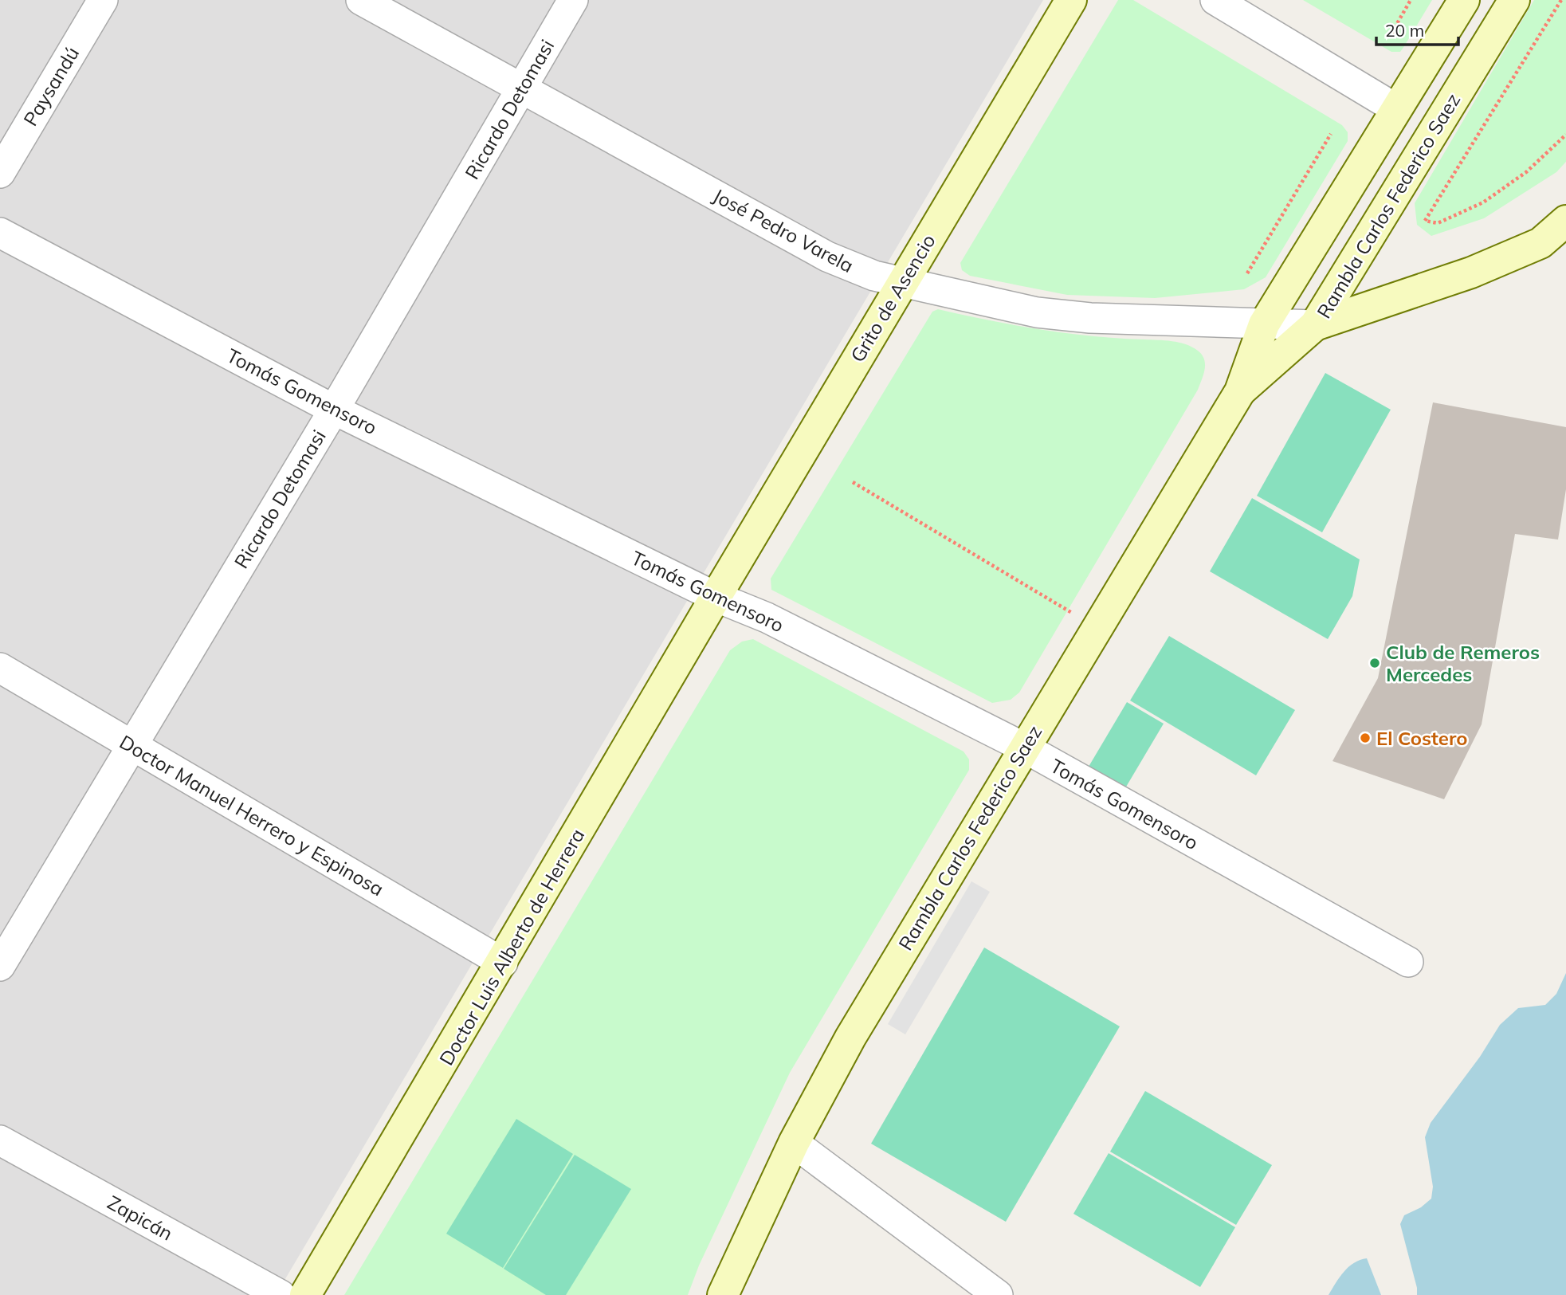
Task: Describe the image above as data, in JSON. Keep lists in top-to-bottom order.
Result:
{
  "streets": {
    "street": [
      "Paysandú",
      "Ricardo Detomasi",
      "Rambla Carlos Federico Saez",
      "José Pedro Varela",
      "Grito de Asencio",
      "Tomás Gomensoro",
      "Doctor Manuel Herrero y Espinosa",
      "Doctor Luis Alberto de Herrera",
      "Zapicán"
    ]
  },
  "crossings": [
    ["Ricardo Detomasi", "José Pedro Varela"],
    ["Ricardo Detomasi", "Tomás Gomensoro"],
    ["Ricardo Detomasi", "Doctor Manuel Herrero y Espinosa"],
    ["Rambla Carlos Federico Saez", "José Pedro Varela"],
    ["Rambla Carlos Federico Saez", "Tomás Gomensoro"],
    ["José Pedro Varela", "Grito de Asencio"],
    ["Grito de Asencio", "Tomás Gomensoro"],
    ["Grito de Asencio", "Doctor Luis Alberto de Herrera"],
    ["Tomás Gomensoro", "Doctor Luis Alberto de Herrera"],
    ["Doctor Manuel Herrero y Espinosa", "Doctor Luis Alberto de Herrera"]
  ],
  "places": ["Club de Remeros Mercedes", "El Costero"],
  "scale_bar": "20 m"
}
